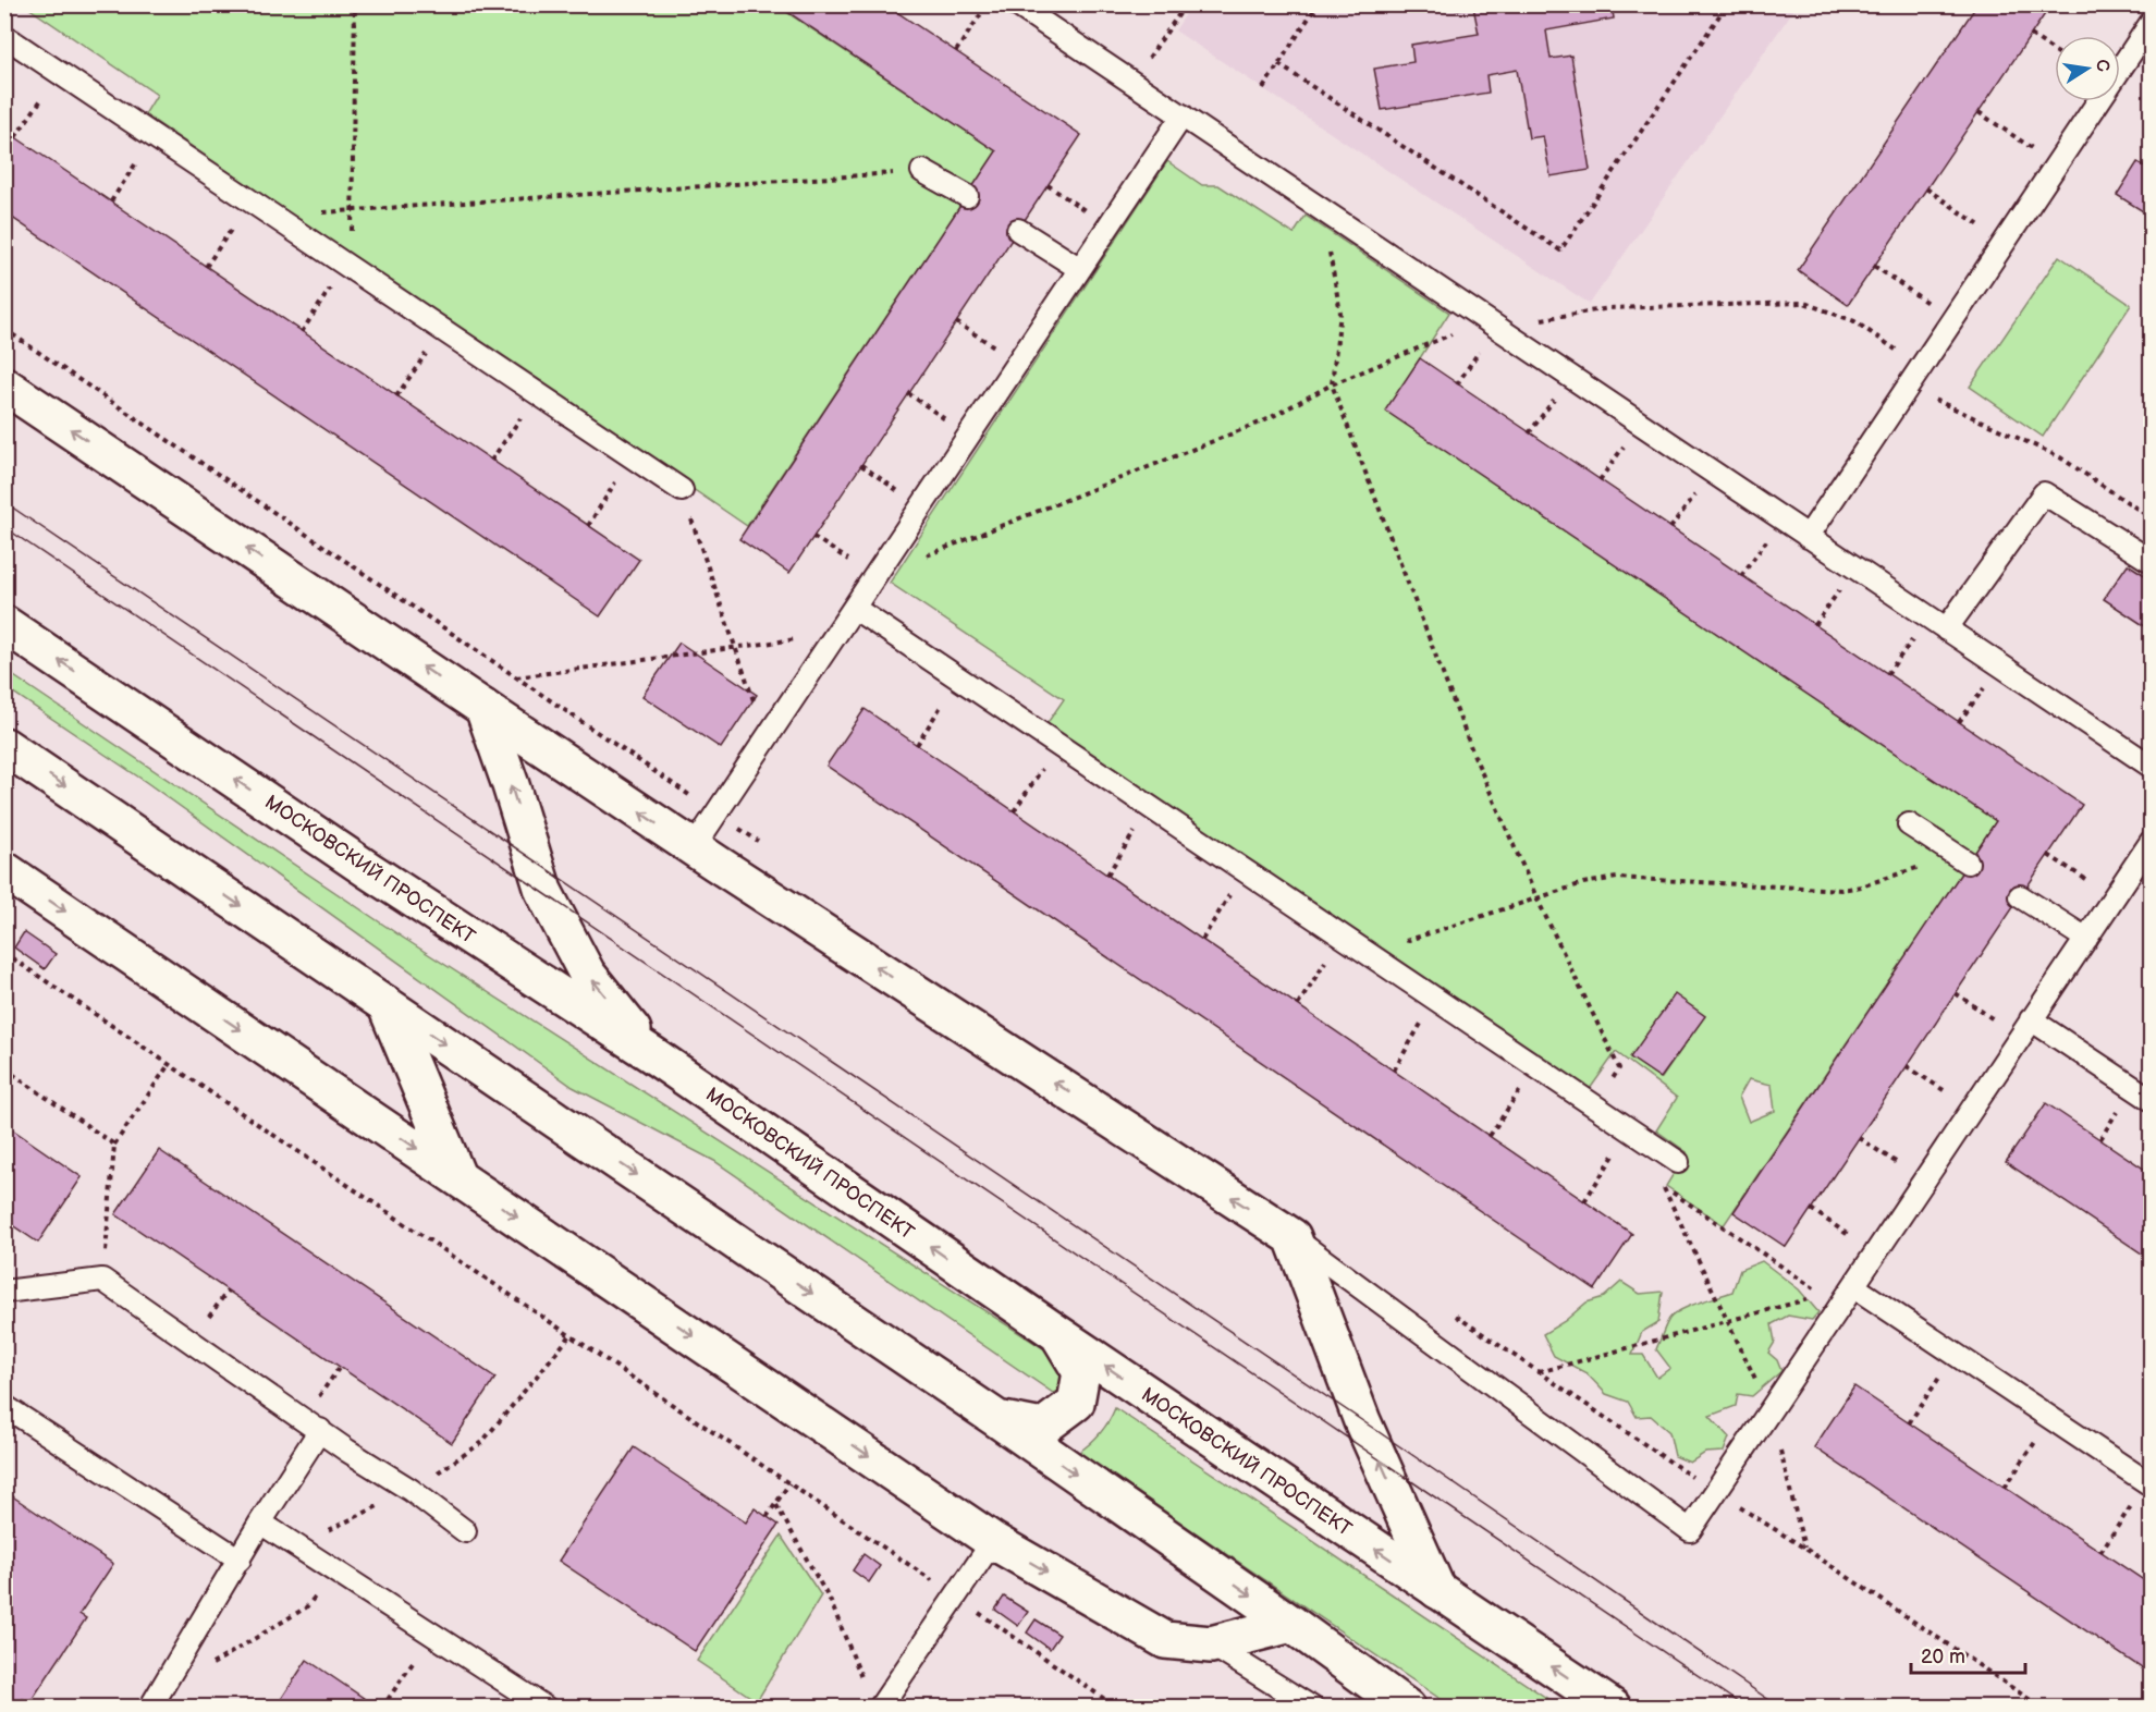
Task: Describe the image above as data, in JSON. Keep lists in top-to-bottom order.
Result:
{
  "streets": {
    "main road": ["МОСКОВСКИЙ ПРОСПЕКТ"]
  },
  "scale_bar": "20 m",
  "north": "right"
}
